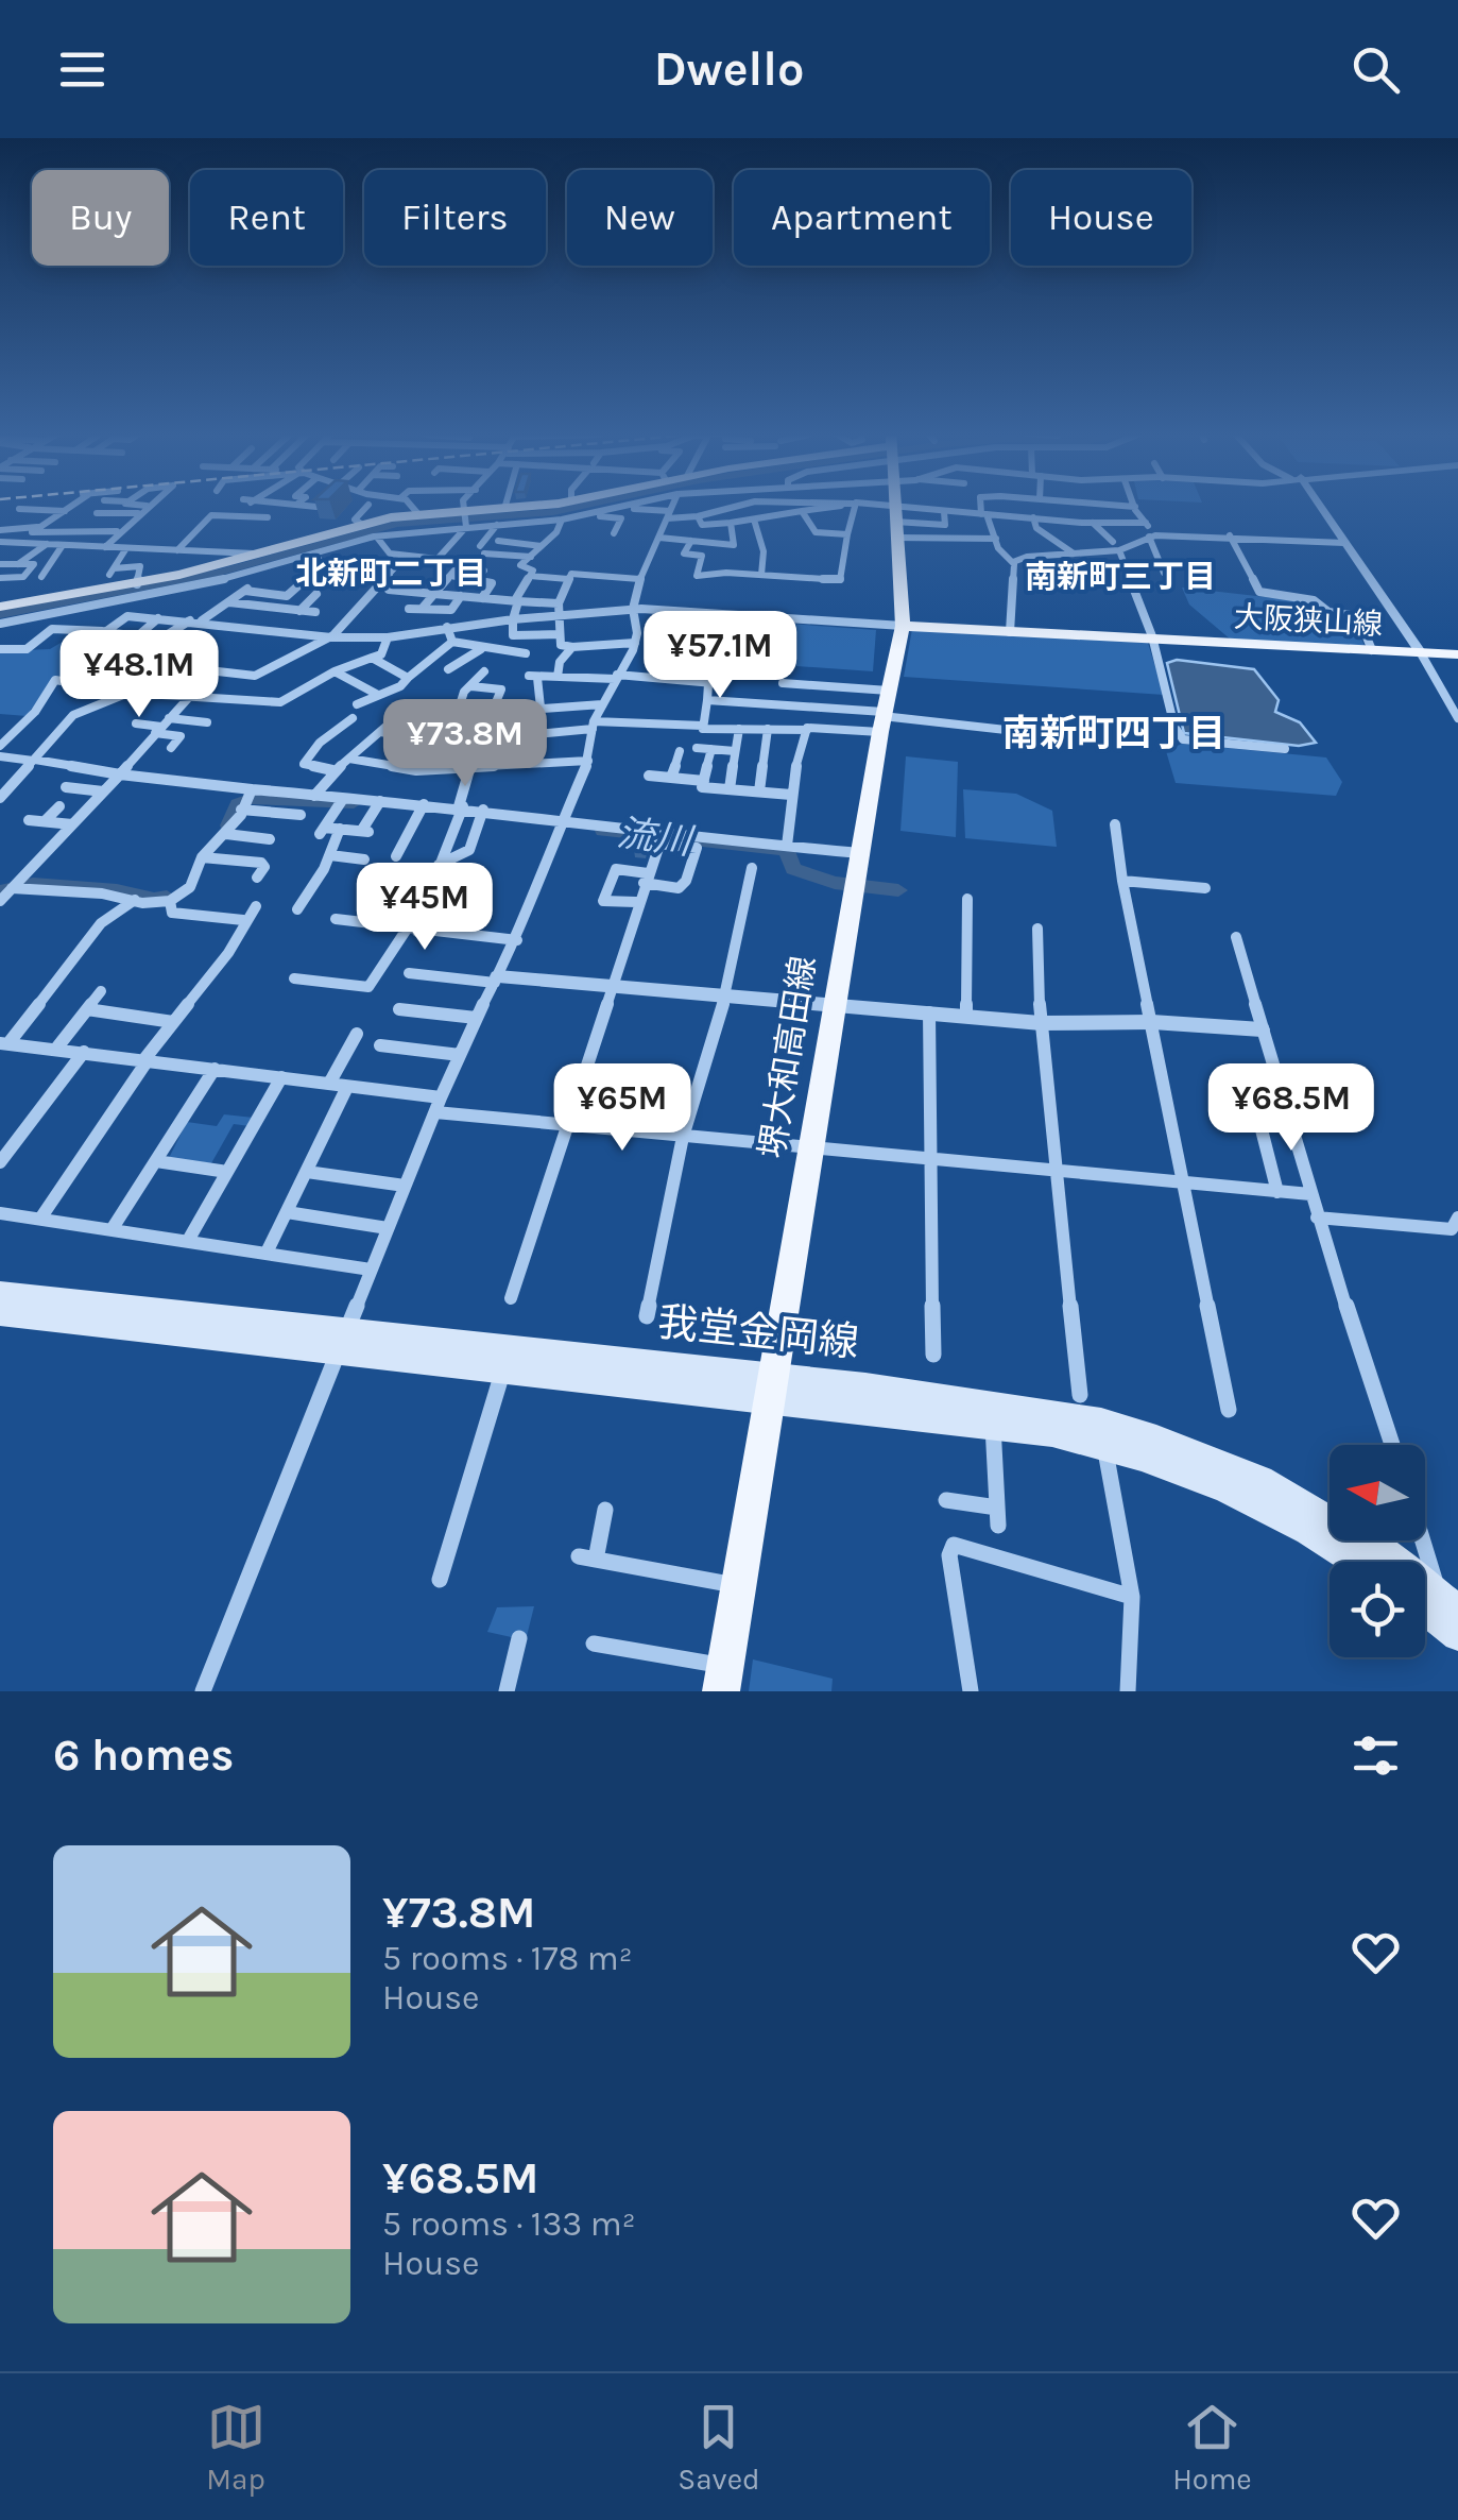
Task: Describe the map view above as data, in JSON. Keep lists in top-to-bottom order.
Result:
{
  "streets": {
    "main road": ["大阪狭山線", "堺大和高田線", "我堂金岡線"]
  },
  "crossings": [
    ["大阪狭山線", "堺大和高田線"],
    ["堺大和高田線", "我堂金岡線"]
  ],
  "districts": ["北新町二丁目", "南新町三丁目", "南新町四丁目"],
  "water": ["流川"],
  "north": "left",
  "page": {
    "header": "Dwello",
    "chip": [
      "Buy",
      "Rent",
      "Filters",
      "New",
      "Apartment",
      "House"
    ],
    "price": [
      "¥57.1M",
      "¥48.1M",
      "¥73.8M",
      "¥45M",
      "¥65M",
      "¥68.5M"
    ],
    "heading": "6 homes",
    "list": [
      {
        "name": "¥73.8M",
        "note": "5 rooms · 178 m² · House"
      },
      {
        "name": "¥68.5M",
        "note": "5 rooms · 133 m² · House"
      }
    ],
    "tabs": ["Map", "Saved", "Home"]
  }
}
